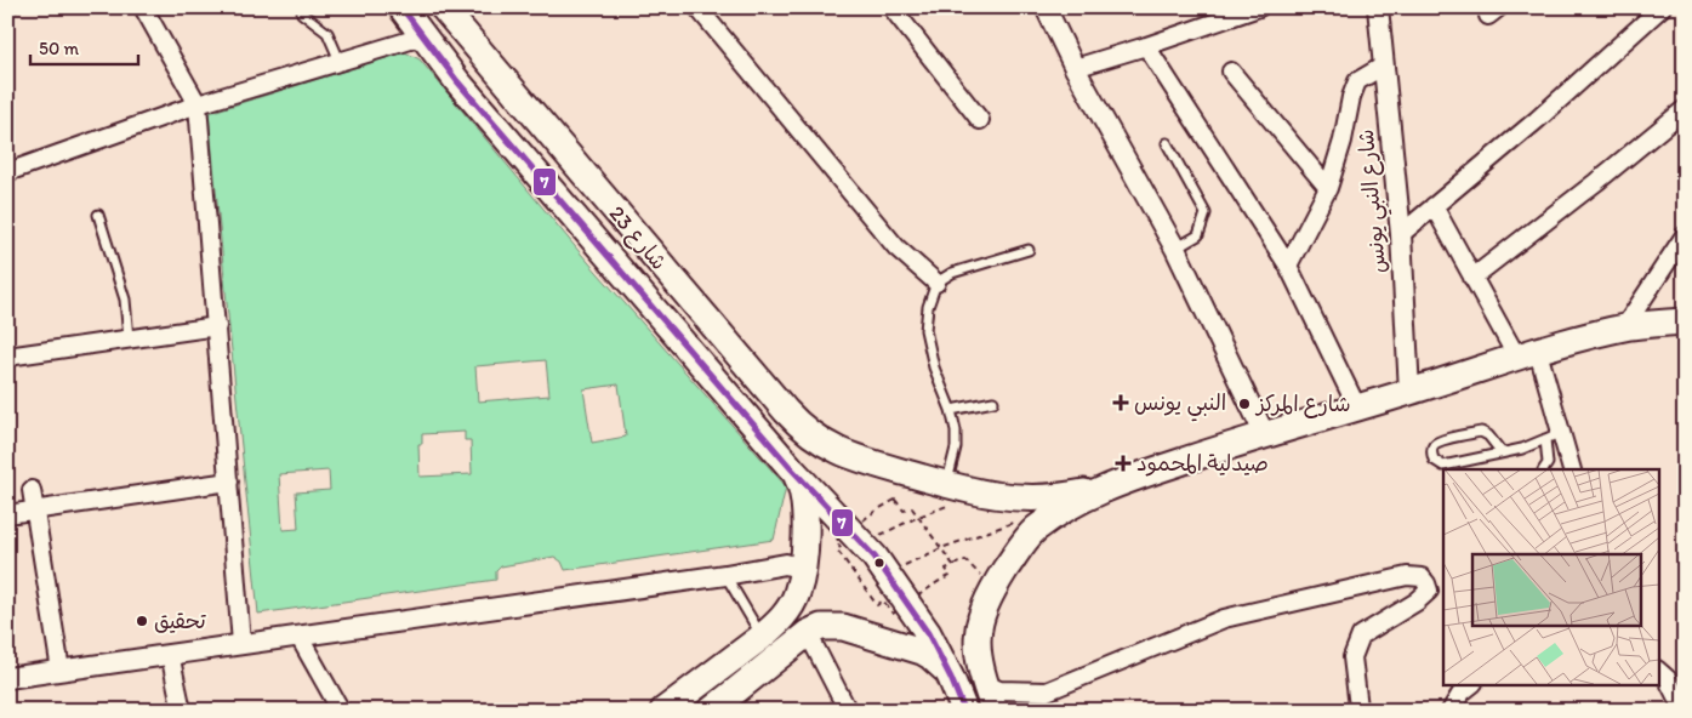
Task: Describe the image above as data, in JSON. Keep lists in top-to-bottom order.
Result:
{
  "streets": {
    "main road": ["شارع 23"],
    "street": ["شارع النبي يونس"]
  },
  "places": {
    "health": ["النبي يونس", "صيدلية المحمود"],
    "other": ["شارع المركز", "تحقيق"]
  },
  "lines": ["transit line 7"],
  "scale_bar": "50 m"
}
